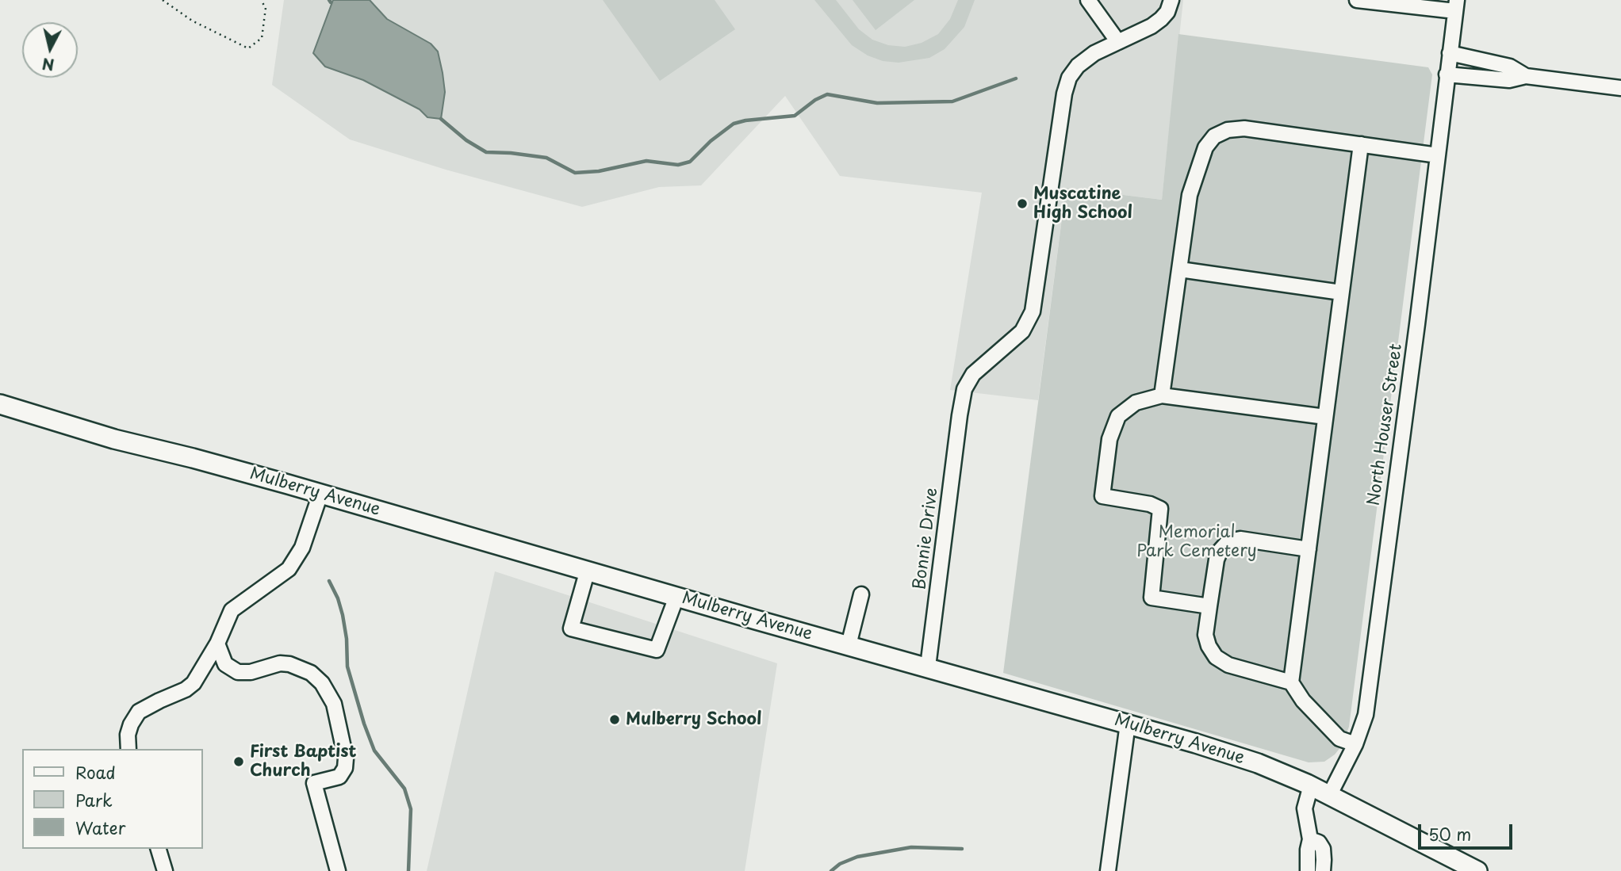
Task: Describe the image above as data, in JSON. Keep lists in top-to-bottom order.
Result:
{
  "streets": {
    "main road": ["Mulberry Avenue"],
    "street": ["North Houser Street", "Bonnie Drive"]
  },
  "crossings": [
    ["North Houser Street", "Mulberry Avenue"],
    ["Mulberry Avenue", "Bonnie Drive"]
  ],
  "parks": ["Memorial Park Cemetery"],
  "places": ["Muscatine High School", "Mulberry School", "First Baptist Church"],
  "legend": ["Road", "Park", "Water"],
  "scale_bar": "50 m",
  "north": "bottom"
}
